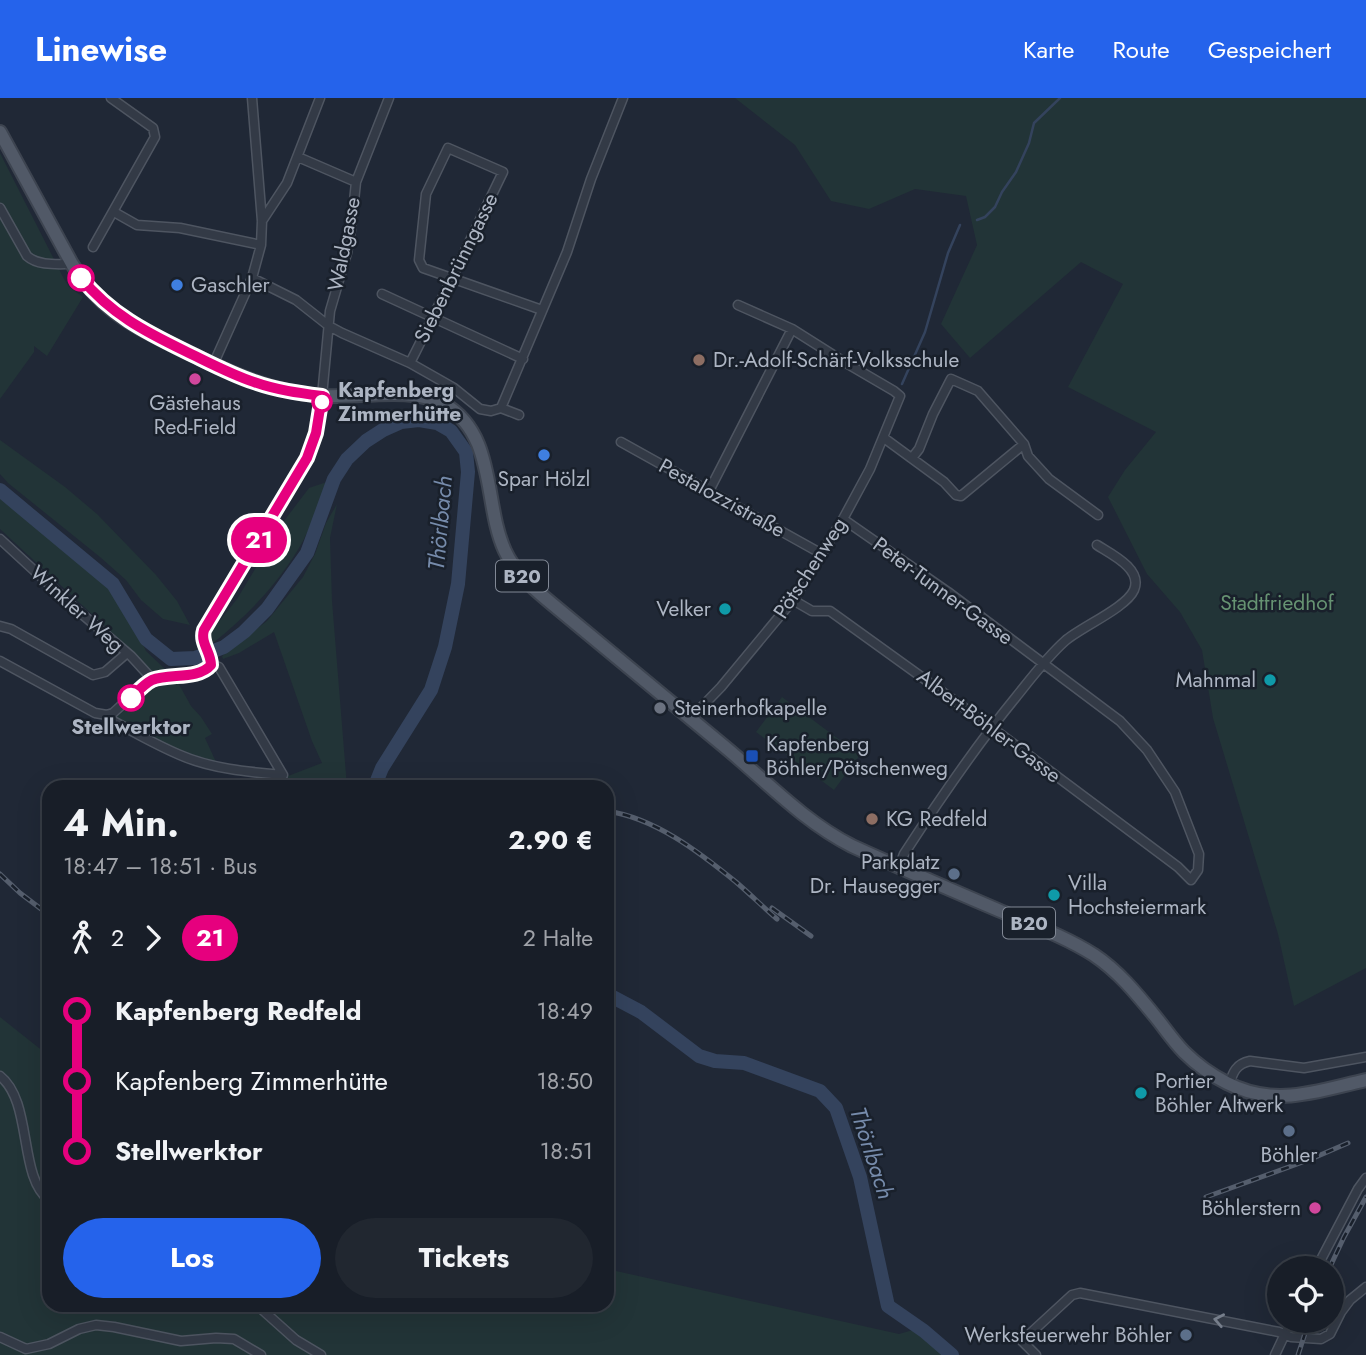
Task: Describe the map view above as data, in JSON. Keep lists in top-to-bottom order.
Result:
{
  "streets": {
    "main road": ["B20"],
    "street": [
      "Waldgasse",
      "Siebenbrünngasse",
      "Pestalozzistraße",
      "Pötschenweg",
      "Peter-Tunner-Gasse",
      "Winkler Weg",
      "Albert-Böhler-Gasse"
    ]
  },
  "crossings": [
    ["Waldgasse", "B20"],
    ["Pestalozzistraße", "Pötschenweg"],
    ["Pötschenweg", "B20"],
    ["Pötschenweg", "Peter-Tunner-Gasse"],
    ["Pötschenweg", "Albert-Böhler-Gasse"],
    ["Peter-Tunner-Gasse", "Albert-Böhler-Gasse"]
  ],
  "water": ["Thörlbach"],
  "parks": ["Stadtfriedhof"],
  "places": {
    "other": [
      "Gaschler",
      "Dr.-Adolf-Schärf-Volksschule",
      "Gästehaus Red-Field",
      "Kapfenberg Zimmerhütte",
      "Spar Hölzl",
      "Velker",
      "Mahnmal",
      "Stellwerktor",
      "Steinerhofkapelle",
      "KG Redfeld",
      "Parkplatz Dr. Hausegger",
      "Villa Hochsteiermark",
      "Portier Böhler Altwerk",
      "Böhler",
      "Böhlerstern",
      "Werksfeuerwehr Böhler"
    ],
    "transit": ["Kapfenberg Böhler/Pötschenweg"]
  },
  "lines": ["bus line 21"],
  "page": {
    "header": "Linewise",
    "nav": ["Karte", "Route", "Gespeichert"],
    "on_map": "21",
    "heading": ["4 Min.", "18:47 – 18:51 · Bus", "2.90 €"],
    "legs": ["2", "21", "2 Halte"],
    "list": [
      {
        "name": "Kapfenberg Redfeld",
        "value": "18:49"
      },
      {
        "name": "Kapfenberg Zimmerhütte",
        "value": "18:50"
      },
      {
        "name": "Stellwerktor",
        "value": "18:51"
      }
    ],
    "buttons": ["Los", "Tickets"]
  }
}
